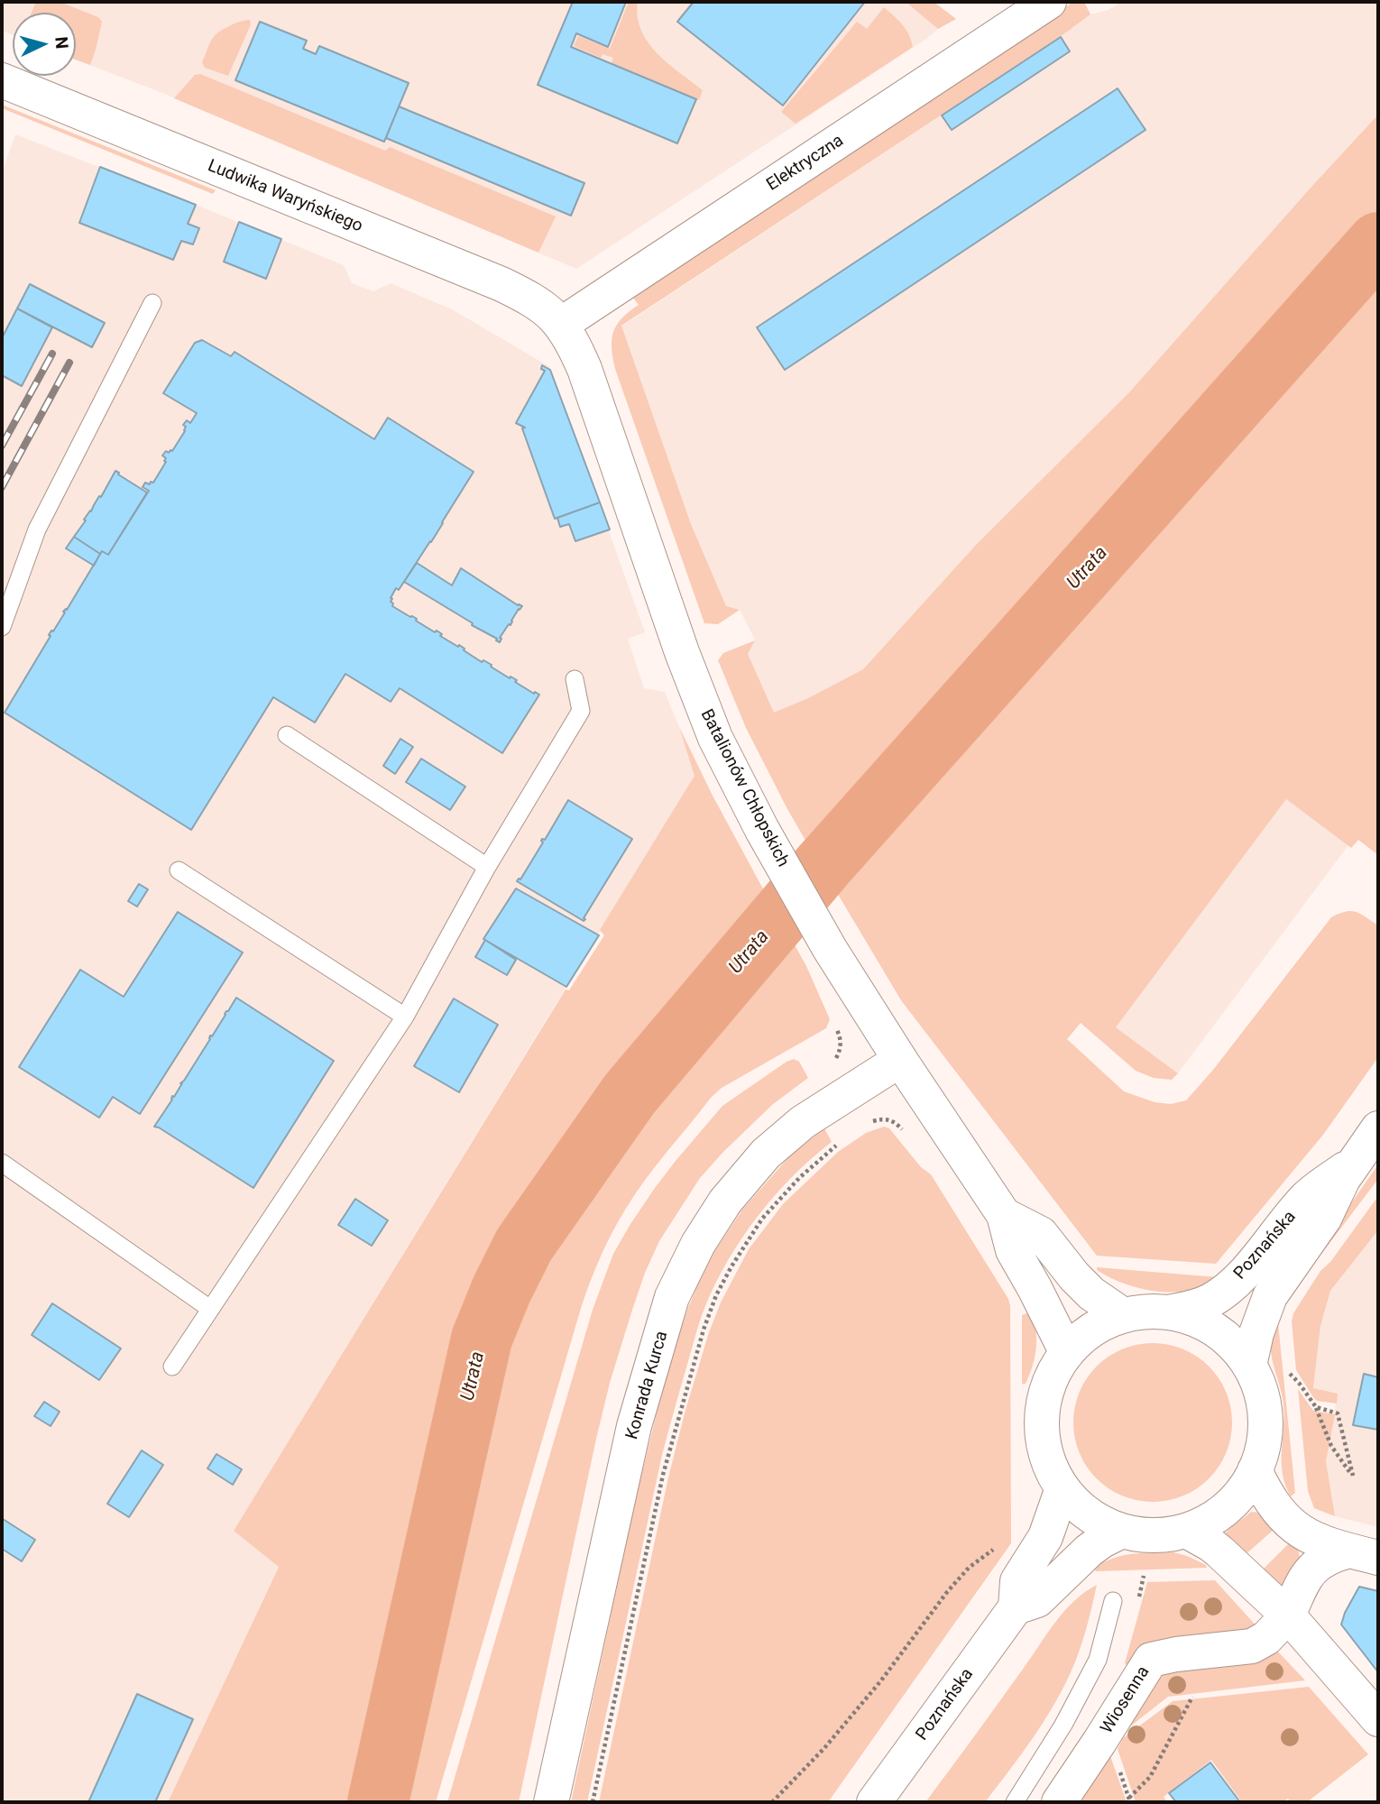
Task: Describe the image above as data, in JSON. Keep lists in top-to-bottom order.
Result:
{
  "streets": {
    "street": [
      "Elektryczna",
      "Ludwika Waryńskiego",
      "Batalionów Chłopskich",
      "Poznańska",
      "Konrada Kurca",
      "Wiosenna"
    ]
  },
  "crossings": [
    ["Elektryczna", "Ludwika Waryńskiego"],
    ["Elektryczna", "Batalionów Chłopskich"],
    ["Ludwika Waryńskiego", "Batalionów Chłopskich"],
    ["Batalionów Chłopskich", "Poznańska"],
    ["Batalionów Chłopskich", "Konrada Kurca"]
  ],
  "water": ["Utrata"],
  "north": "right"
}
